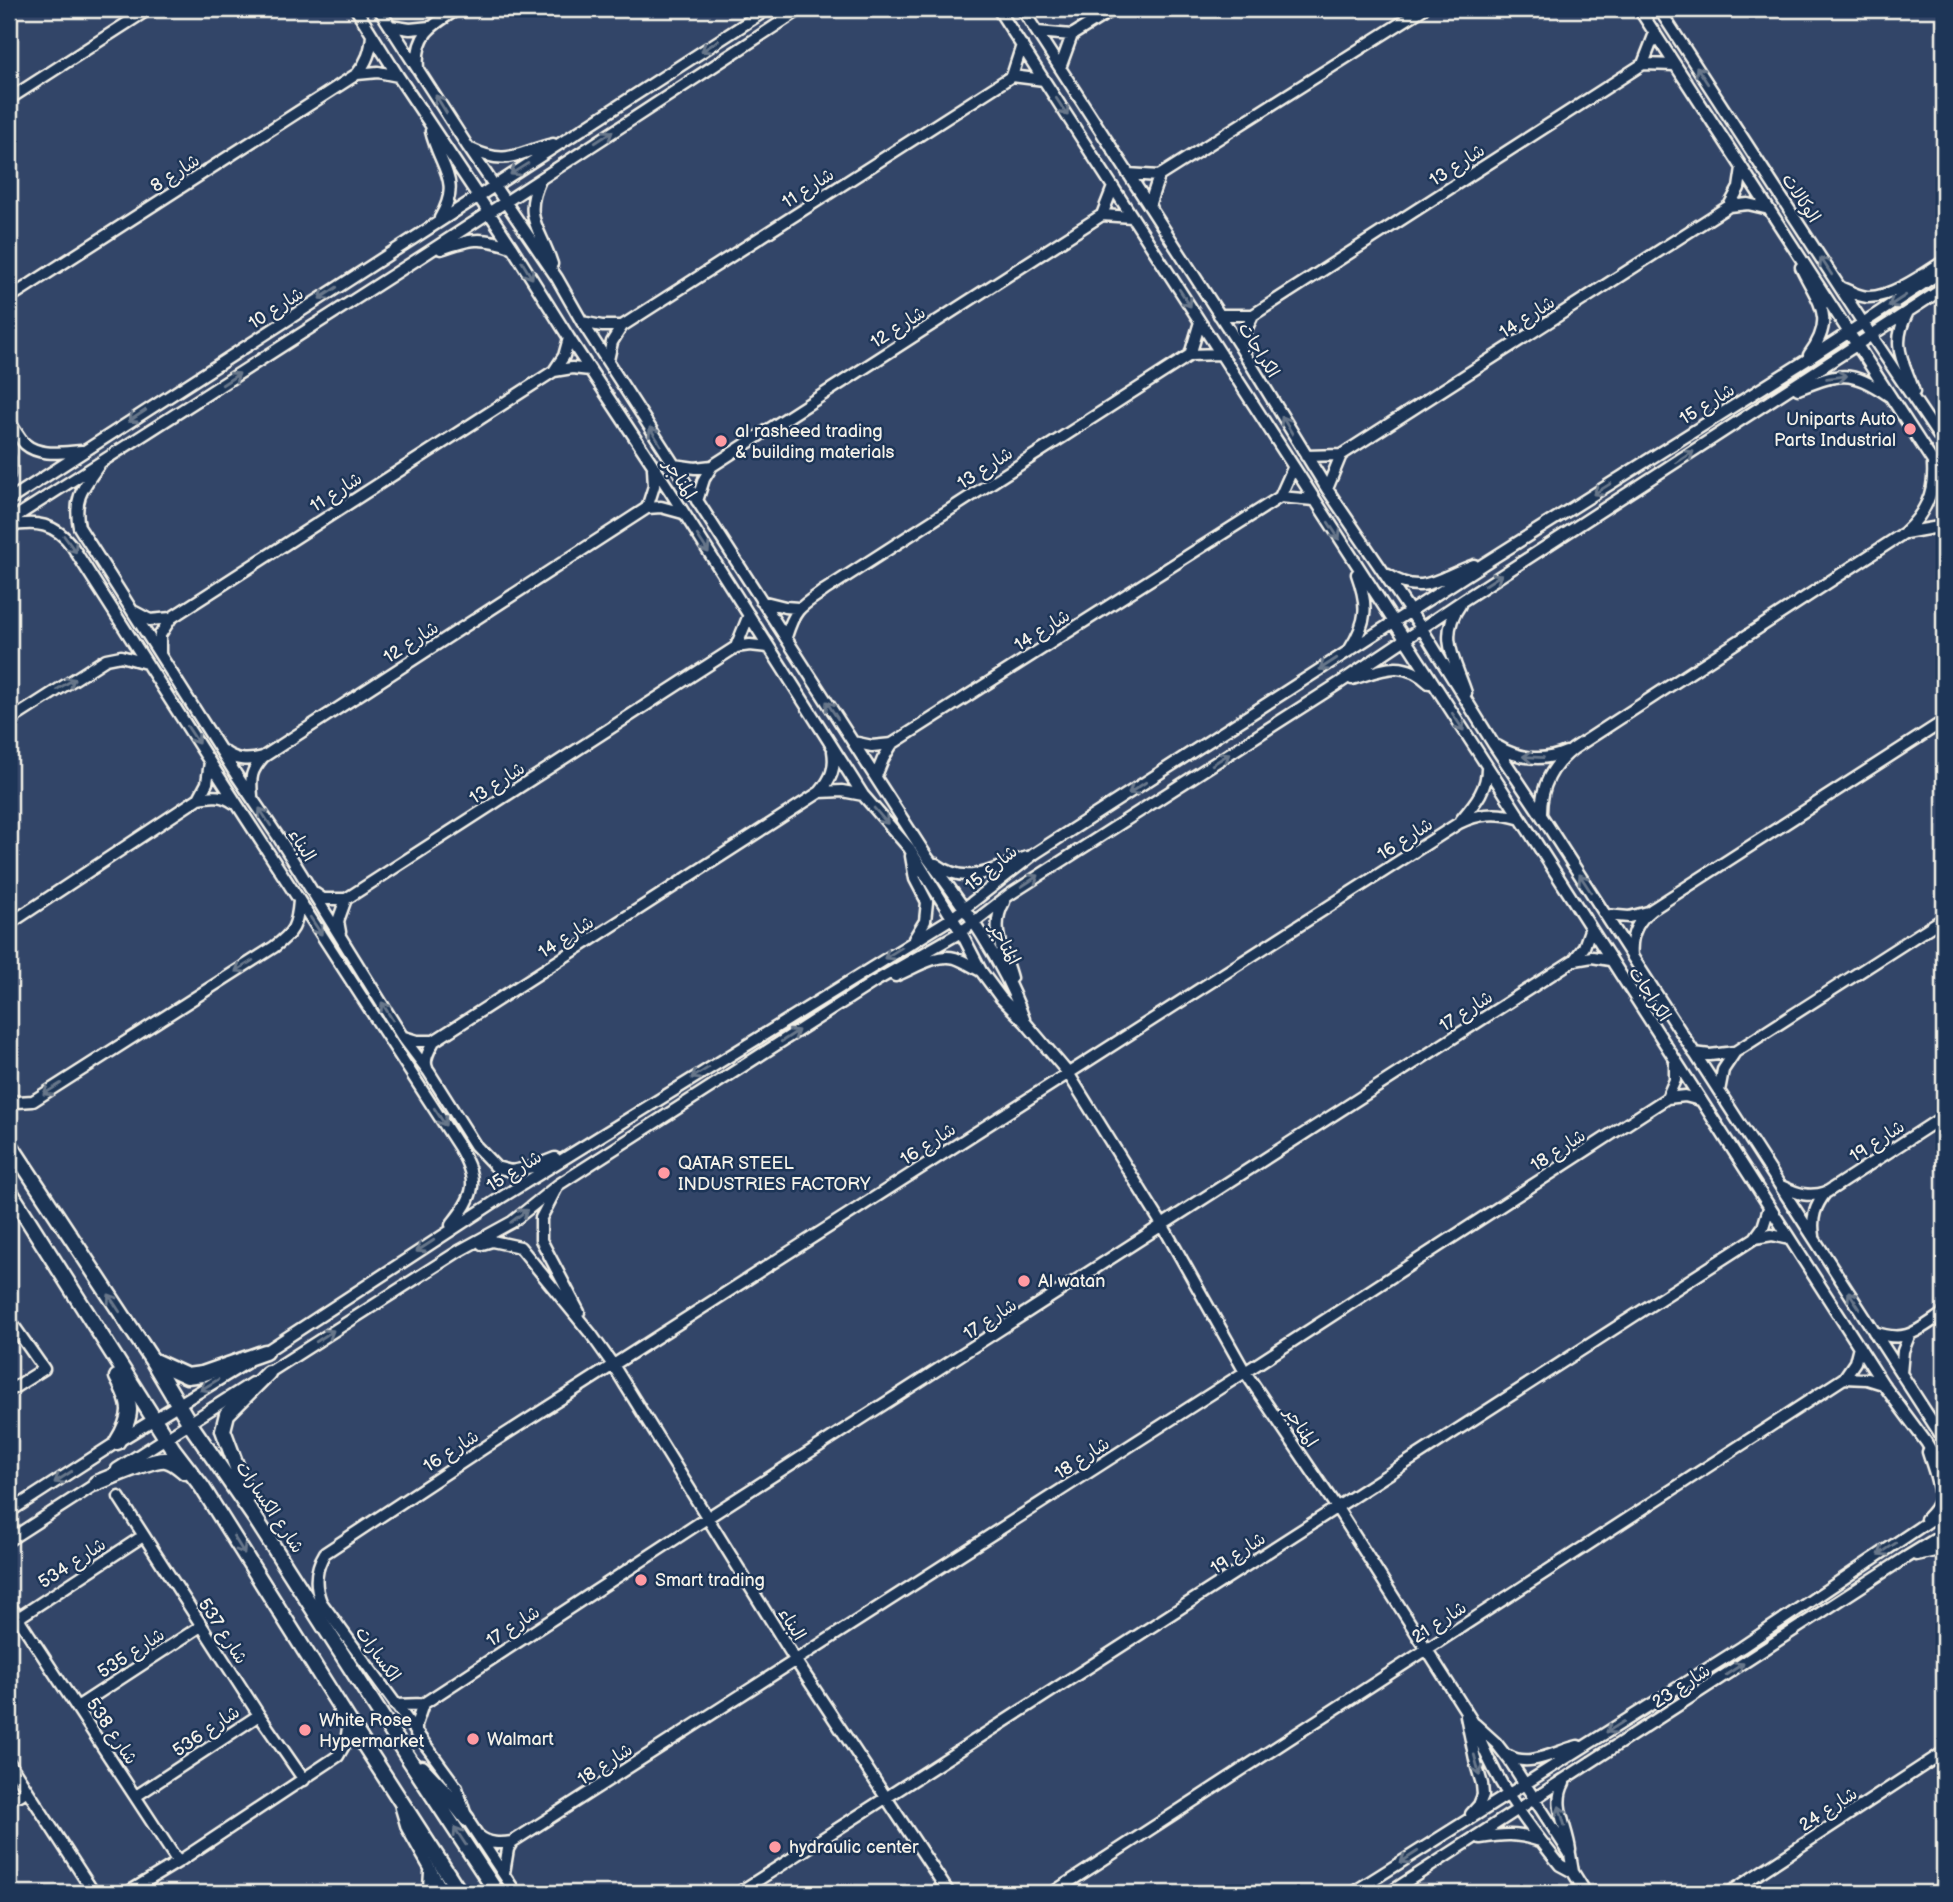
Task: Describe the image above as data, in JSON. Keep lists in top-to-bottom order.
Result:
{
  "streets": {
    "street": [
      "شارع 13",
      "شارع 8",
      "شارع 11",
      "الوكالات",
      "شارع 10",
      "شارع 14",
      "شارع 12",
      "الكراجات",
      "شارع 15",
      "المناجر",
      "شارع 16",
      "البناء",
      "شارع 17",
      "شارع 19",
      "شارع 18",
      "شارع الكسارات",
      "شارع 534",
      "شارع 21",
      "شارع 537",
      "شارع 535",
      "الكسارات",
      "شارع 23",
      "شارع 538",
      "شارع 536",
      "شارع 24"
    ]
  },
  "crossings": [
    ["الوكالات", "شارع 15"],
    ["شارع 10", "المناجر"],
    ["شارع 10", "البناء"],
    ["الكراجات", "شارع 15"],
    ["الكراجات", "شارع 16"],
    ["الكراجات", "شارع 17"],
    ["الكراجات", "شارع 23"],
    ["شارع 15", "المناجر"],
    ["شارع 15", "البناء"],
    ["شارع 15", "شارع الكسارات"],
    ["المناجر", "شارع 16"],
    ["المناجر", "شارع 17"],
    ["المناجر", "شارع 19"],
    ["المناجر", "شارع 18"],
    ["المناجر", "شارع 21"],
    ["المناجر", "شارع 23"],
    ["شارع 16", "البناء"],
    ["شارع 16", "الكسارات"],
    ["البناء", "شارع 17"],
    ["البناء", "شارع 19"],
    ["البناء", "شارع 18"],
    ["شارع 534", "شارع 537"],
    ["شارع 534", "شارع 538"],
    ["شارع 537", "شارع 535"],
    ["شارع 537", "شارع 536"],
    ["شارع 535", "شارع 538"],
    ["شارع 538", "شارع 536"]
  ],
  "places": [
    "Uniparts Auto Parts Industrial",
    "al rasheed trading & building materials",
    "QATAR STEEL INDUSTRIES FACTORY",
    "Al watan",
    "Smart trading",
    "White Rose Hypermarket",
    "Walmart",
    "hydraulic center"
  ]
}
